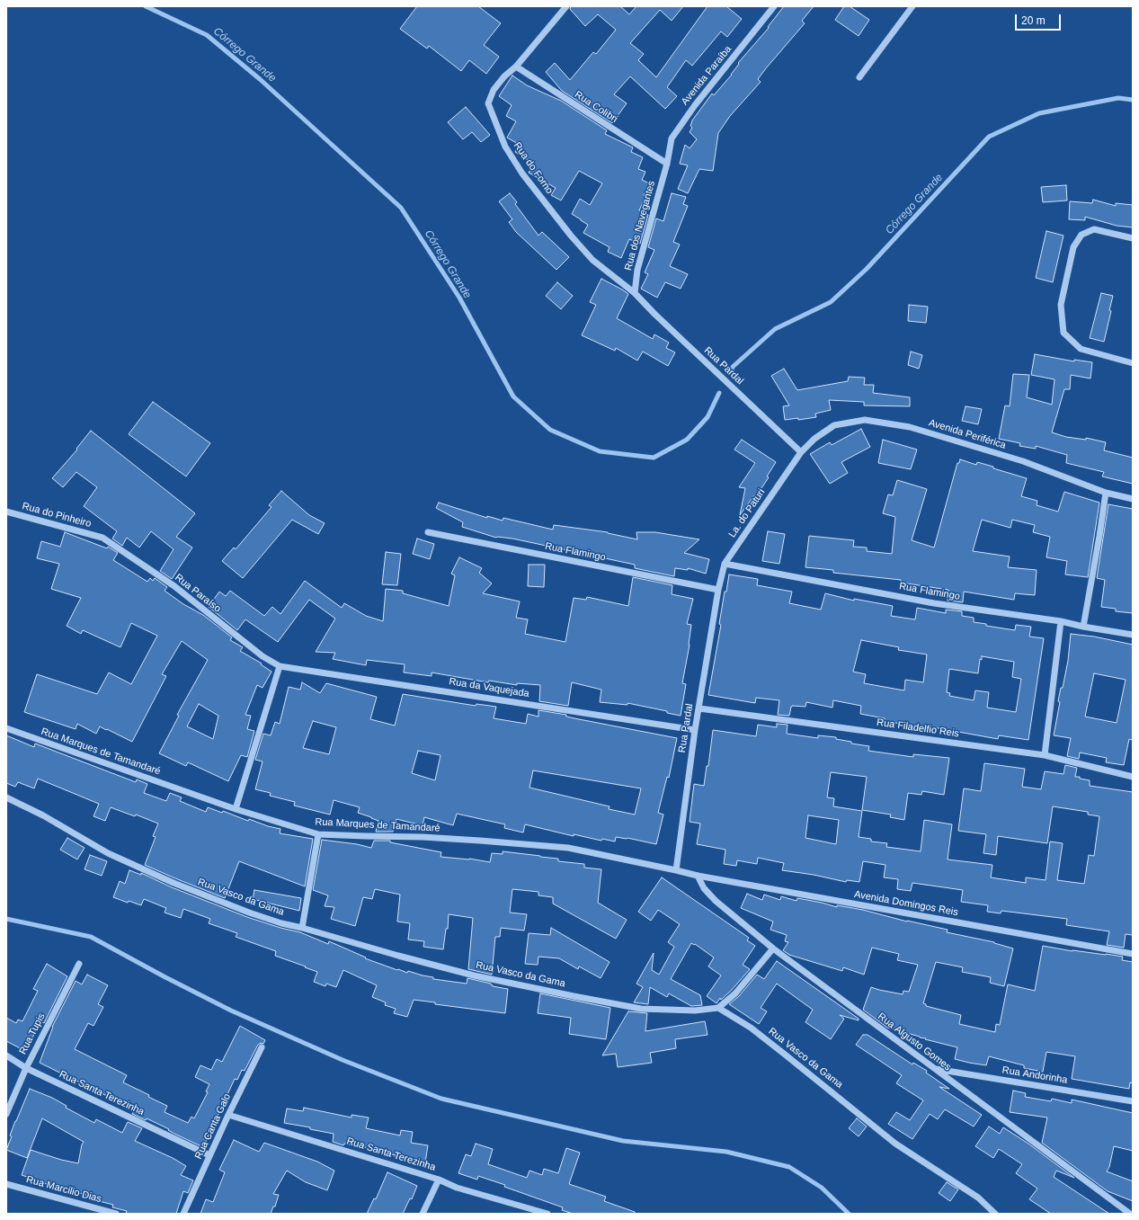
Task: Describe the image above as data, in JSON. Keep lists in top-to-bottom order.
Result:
{
  "streets": {
    "street": [
      "Avenida Paraíba",
      "Rua Colibri",
      "Rua do Forno",
      "Rua dos Navegantes",
      "Rua Pardal",
      "Avenida Periférica",
      "La. do Paturi",
      "Rua do Pinheiro",
      "Rua Flamingo",
      "Rua Paraíso",
      "Rua da Vaquejada",
      "Rua Filadelfio Reis",
      "Rua Marques de Tamandaré",
      "Rua Vasco da Gama",
      "Avenida Domingos Reis",
      "Rua Tupis",
      "Rua Algusto Gomes",
      "Rua Andorinha",
      "Rua Santa Terezinha",
      "Rua Canta Galo",
      "Rua Marcilio Dias"
    ]
  },
  "crossings": [
    ["Avenida Paraíba", "Rua Colibri"],
    ["Avenida Paraíba", "Rua dos Navegantes"],
    ["Rua Colibri", "Rua do Forno"],
    ["Rua Colibri", "Rua dos Navegantes"],
    ["Rua do Forno", "Rua dos Navegantes"],
    ["Rua do Forno", "Rua Pardal"],
    ["Rua dos Navegantes", "Rua Pardal"],
    ["Rua Pardal", "Avenida Periférica"],
    ["Rua Pardal", "La. do Paturi"],
    ["Rua Pardal", "Rua Flamingo"],
    ["Rua Pardal", "Rua da Vaquejada"],
    ["Rua Pardal", "Rua Filadelfio Reis"],
    ["Rua Pardal", "Rua Marques de Tamandaré"],
    ["Rua Pardal", "Avenida Domingos Reis"],
    ["Avenida Periférica", "La. do Paturi"],
    ["La. do Paturi", "Rua Flamingo"],
    ["Rua do Pinheiro", "Rua Paraíso"],
    ["Rua Paraíso", "Rua da Vaquejada"],
    ["Rua Marques de Tamandaré", "Avenida Domingos Reis"],
    ["Avenida Domingos Reis", "Rua Algusto Gomes"],
    ["Rua Tupis", "Rua Santa Terezinha"],
    ["Rua Algusto Gomes", "Rua Andorinha"],
    ["Rua Santa Terezinha", "Rua Canta Galo"]
  ],
  "water": ["Córrego Grande"],
  "scale_bar": "20 m"
}
